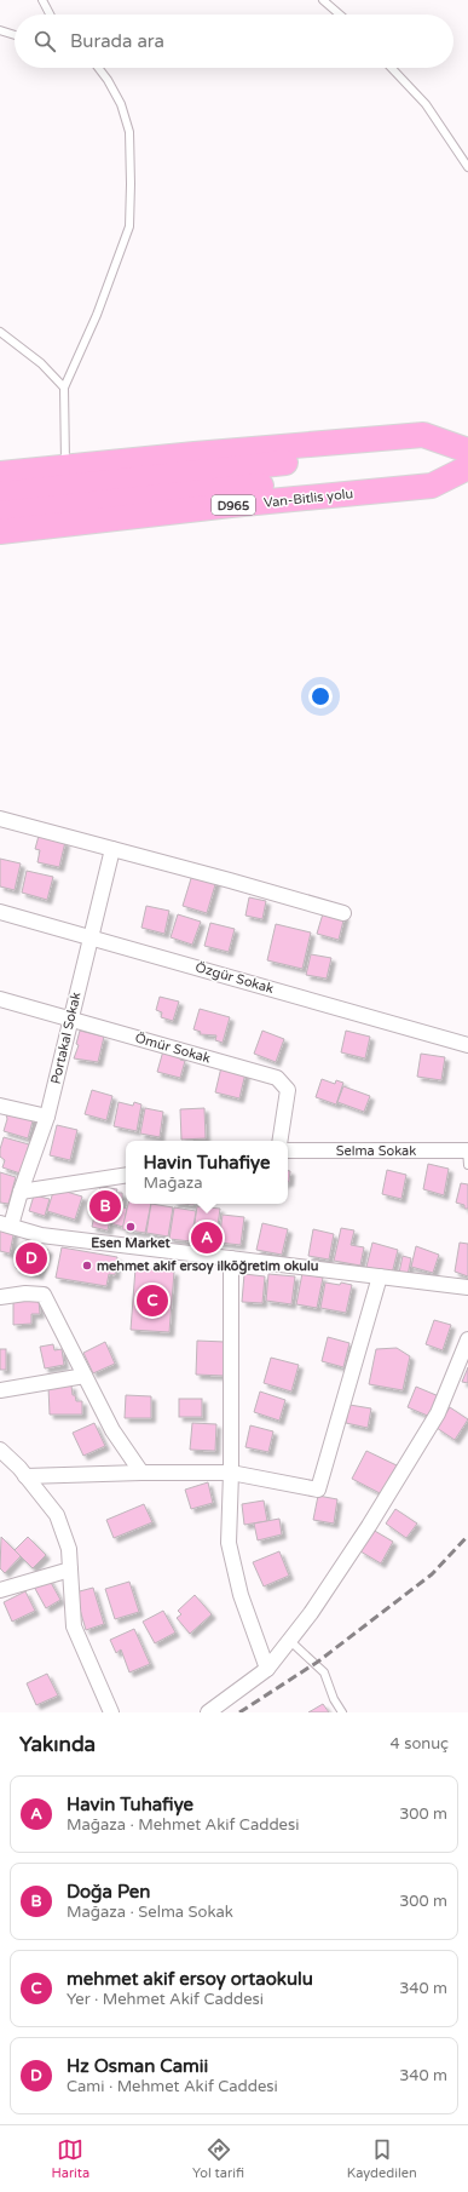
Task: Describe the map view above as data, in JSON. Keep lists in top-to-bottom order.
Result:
{
  "streets": {
    "highway": ["Van-Bitlis yolu", "D965"],
    "street": [
      "Özgür Sokak",
      "Portakal Sokak",
      "Ömür Sokak",
      "Selma Sokak"
    ]
  },
  "crossings": [
    ["Özgür Sokak", "Portakal Sokak"],
    ["Portakal Sokak", "Ömür Sokak"]
  ],
  "places": ["Esen Market", "mehmet akif ersoy ilköğretim okulu"],
  "page": {
    "search": "Burada ara",
    "popup": ["Havin Tuhafiye", "Mağaza"],
    "pins": [
      "B",
      "A",
      "D",
      "C"
    ],
    "heading": ["Yakında", "4 sonuç"],
    "list": [
      {
        "mark": "A",
        "name": "Havin Tuhafiye",
        "note": "Mağaza · Mehmet Akif Caddesi",
        "value": "300 m"
      },
      {
        "mark": "B",
        "name": "Doğa Pen",
        "note": "Mağaza · Selma Sokak",
        "value": "300 m"
      },
      {
        "mark": "C",
        "name": "mehmet akif ersoy ortaokulu",
        "note": "Yer · Mehmet Akif Caddesi",
        "value": "340 m"
      },
      {
        "mark": "D",
        "name": "Hz Osman Camii",
        "note": "Cami · Mehmet Akif Caddesi",
        "value": "340 m"
      }
    ],
    "nav": ["Harita", "Yol tarifi", "Kaydedilen"]
  }
}
